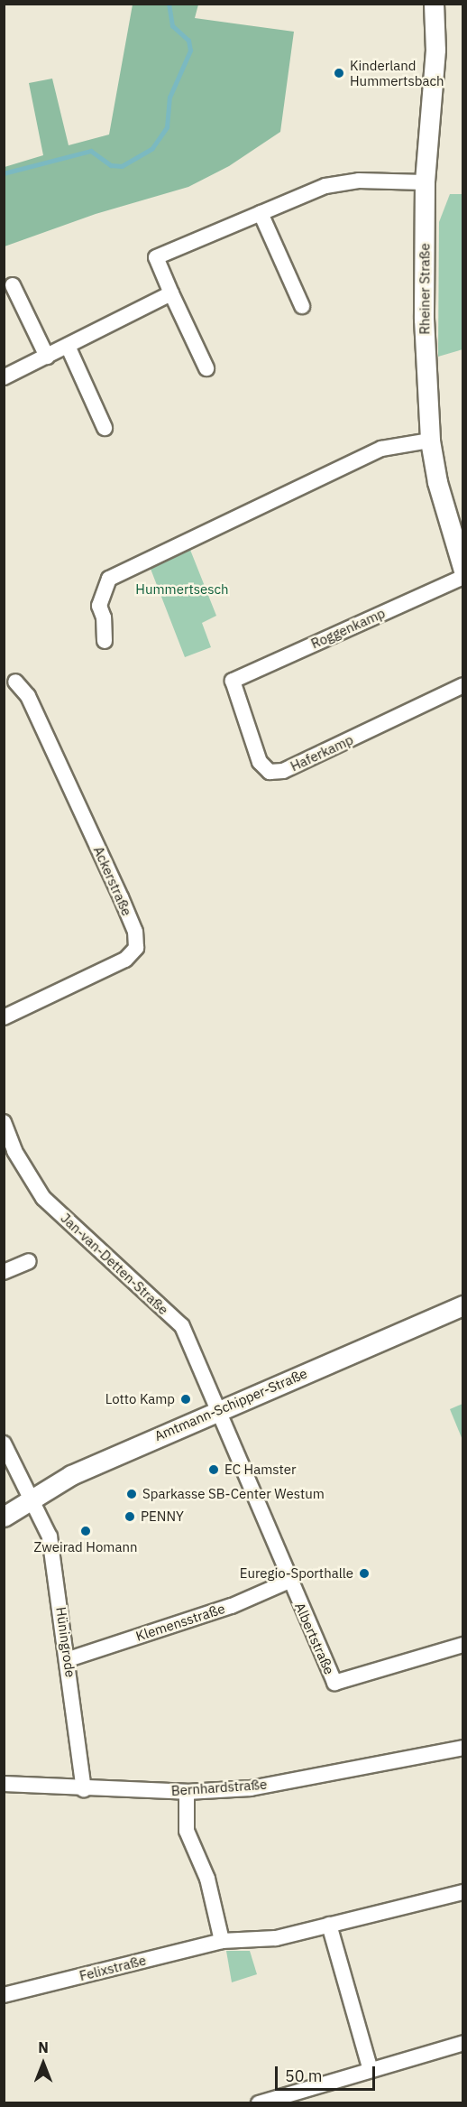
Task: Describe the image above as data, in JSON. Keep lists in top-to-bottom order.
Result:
{
  "streets": {
    "street": [
      "Rheiner Straße",
      "Roggenkamp",
      "Haferkamp",
      "Ackerstraße",
      "Jan-van-Detten-Straße",
      "Amtmann-Schipper-Straße",
      "Klemensstraße",
      "Albertstraße",
      "Hüningrode",
      "Bernhardstraße",
      "Felixstraße"
    ]
  },
  "crossings": [
    ["Roggenkamp", "Haferkamp"],
    ["Jan-van-Detten-Straße", "Amtmann-Schipper-Straße"],
    ["Jan-van-Detten-Straße", "Albertstraße"],
    ["Amtmann-Schipper-Straße", "Albertstraße"],
    ["Amtmann-Schipper-Straße", "Hüningrode"],
    ["Klemensstraße", "Albertstraße"],
    ["Klemensstraße", "Hüningrode"],
    ["Hüningrode", "Bernhardstraße"]
  ],
  "parks": ["Hummertsesch"],
  "places": [
    "Kinderland Hummertsbach",
    "Lotto Kamp",
    "EC Hamster",
    "Sparkasse SB-Center Westum",
    "PENNY",
    "Zweirad Homann",
    "Euregio-Sporthalle"
  ],
  "scale_bar": "50 m",
  "north": "top"
}
